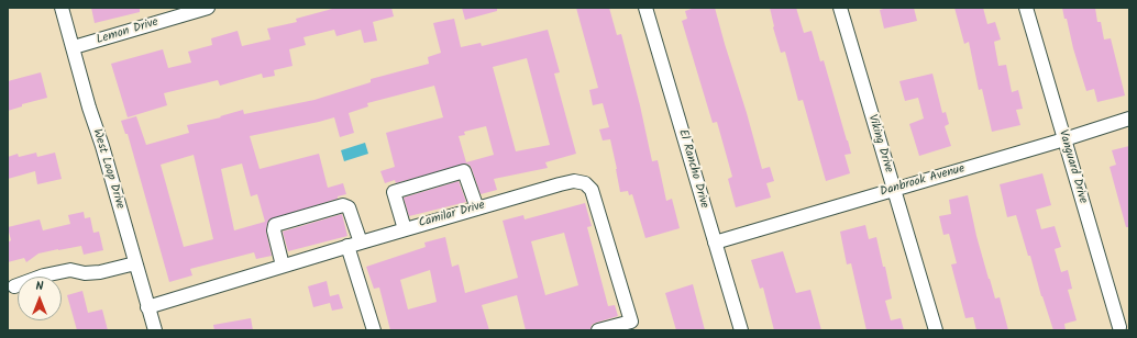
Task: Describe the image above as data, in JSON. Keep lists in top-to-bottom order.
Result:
{
  "streets": {
    "street": [
      "Lemon Drive",
      "Viking Drive",
      "Vanguard Drive",
      "West Loop Drive",
      "El Rancho Drive",
      "Danbrook Avenue",
      "Camilar Drive"
    ]
  },
  "crossings": [
    ["Lemon Drive", "West Loop Drive"],
    ["Viking Drive", "Danbrook Avenue"],
    ["Vanguard Drive", "Danbrook Avenue"],
    ["West Loop Drive", "Camilar Drive"],
    ["El Rancho Drive", "Danbrook Avenue"]
  ],
  "north": "top"
}
